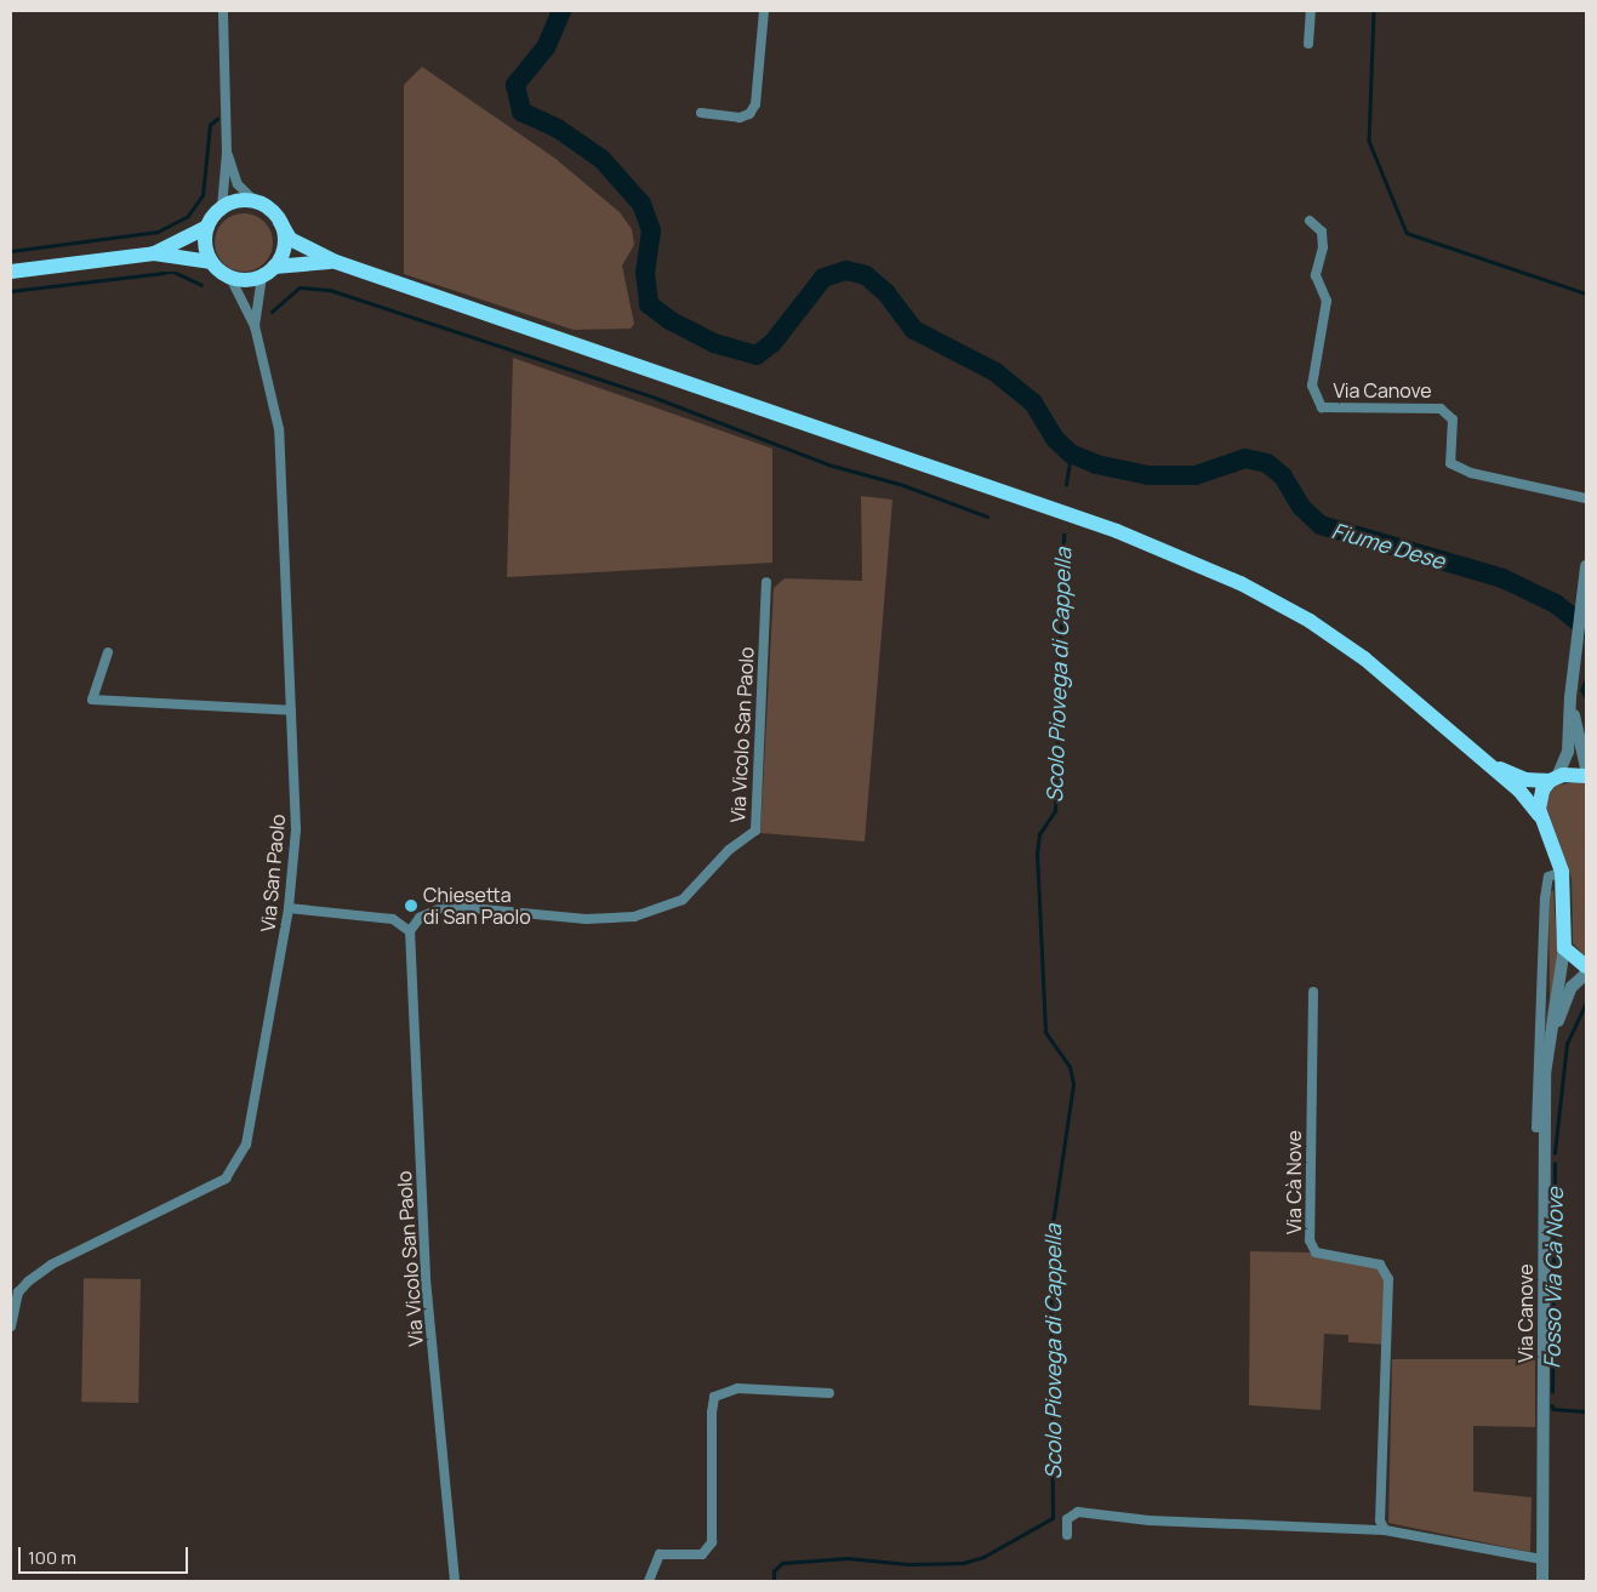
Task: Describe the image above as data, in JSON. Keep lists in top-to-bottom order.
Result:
{
  "streets": {
    "street": [
      "Via Canove",
      "Via Vicolo San Paolo",
      "Via San Paolo",
      "Via Cà Nove"
    ]
  },
  "water": ["Fiume Dese", "Scolo Piovega di Cappella", "Fosso Via Cà Nove"],
  "places": ["Chiesetta di San Paolo"],
  "scale_bar": "100 m"
}
